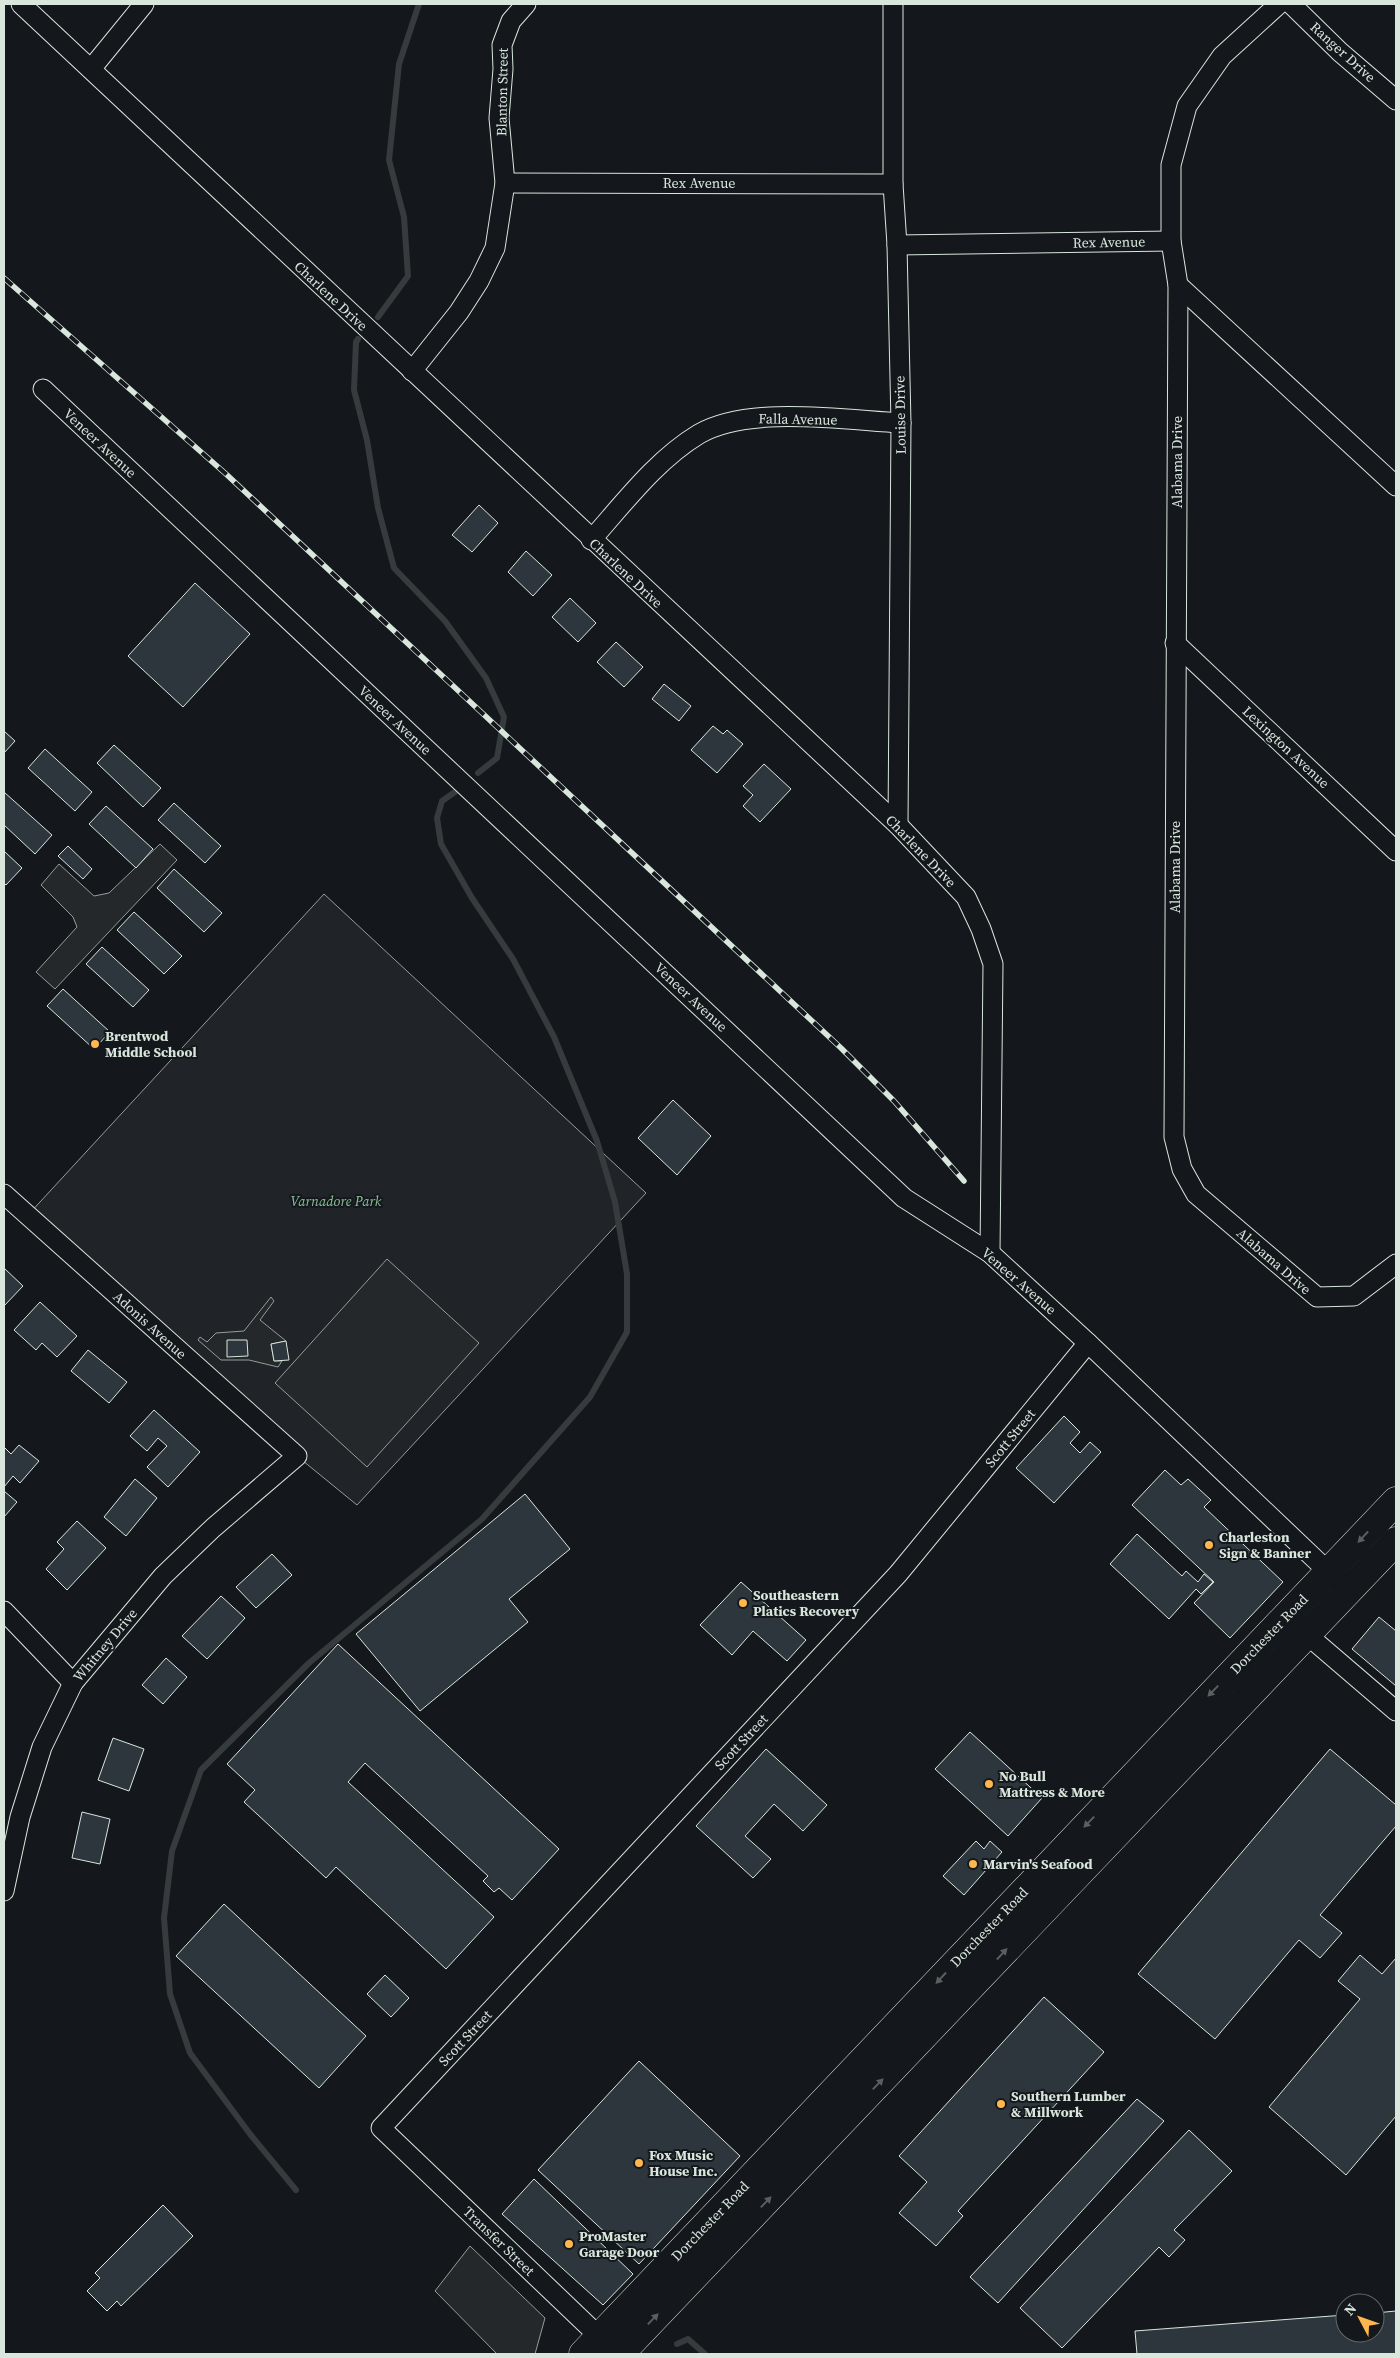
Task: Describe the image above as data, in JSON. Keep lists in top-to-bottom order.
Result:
{
  "streets": {
    "main road": ["Dorchester Road"],
    "street": [
      "Ranger Drive",
      "Blanton Street",
      "Rex Avenue",
      "Charlene Drive",
      "Louise Drive",
      "Falla Avenue",
      "Veneer Avenue",
      "Alabama Drive",
      "Lexington Avenue",
      "Adonis Avenue",
      "Scott Street",
      "Whitney Drive",
      "Transfer Street"
    ]
  },
  "crossings": [
    ["Blanton Street", "Rex Avenue"],
    ["Blanton Street", "Charlene Drive"],
    ["Rex Avenue", "Louise Drive"],
    ["Rex Avenue", "Alabama Drive"],
    ["Charlene Drive", "Louise Drive"],
    ["Charlene Drive", "Falla Avenue"],
    ["Charlene Drive", "Veneer Avenue"],
    ["Louise Drive", "Falla Avenue"],
    ["Veneer Avenue", "Scott Street"],
    ["Veneer Avenue", "Dorchester Road"],
    ["Alabama Drive", "Lexington Avenue"],
    ["Adonis Avenue", "Whitney Drive"],
    ["Scott Street", "Transfer Street"],
    ["Dorchester Road", "Transfer Street"]
  ],
  "parks": ["Varnadore Park"],
  "places": [
    "Brentwod Middle School",
    "Charleston Sign & Banner",
    "Southeastern Platics Recovery",
    "No Bull Mattress & More",
    "Marvin's Seafood",
    "Southern Lumber & Millwork",
    "Fox Music House Inc.",
    "ProMaster Garage Door"
  ],
  "north": "top left"
}
